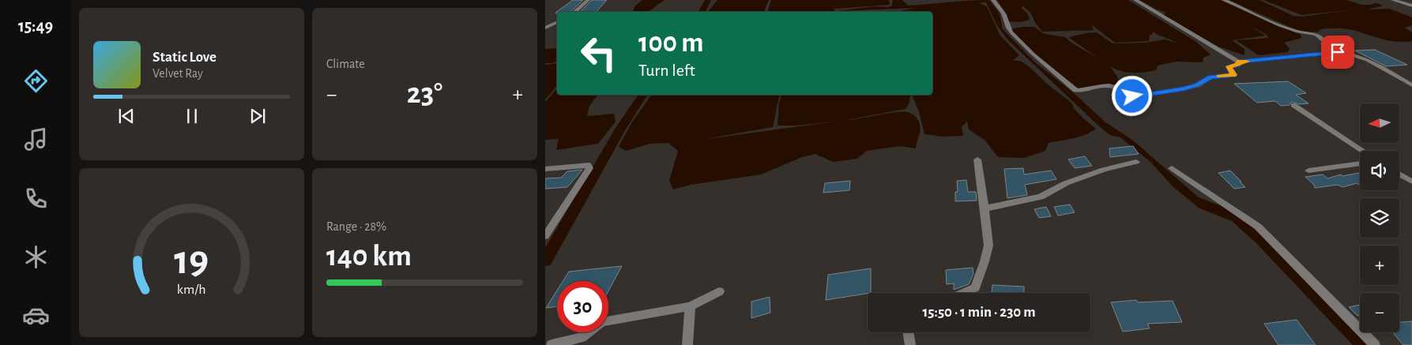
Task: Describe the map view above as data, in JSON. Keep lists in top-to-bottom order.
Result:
{
  "north": "left",
  "page": {
    "tabs": "15:49",
    "tile": [
      "Climate",
      ["Range · 28%", "140 km"]
    ],
    "turn": ["100 m", "Turn left"],
    "song": ["Static Love", "Velvet Ray"],
    "heat": ["−", "23°", "+"],
    "map_buttons": ["+", "−"],
    "limit": "30",
    "trip": "15:50 · 1 min · 230 m",
    "gauge": ["19", "km/h"]
  }
}
